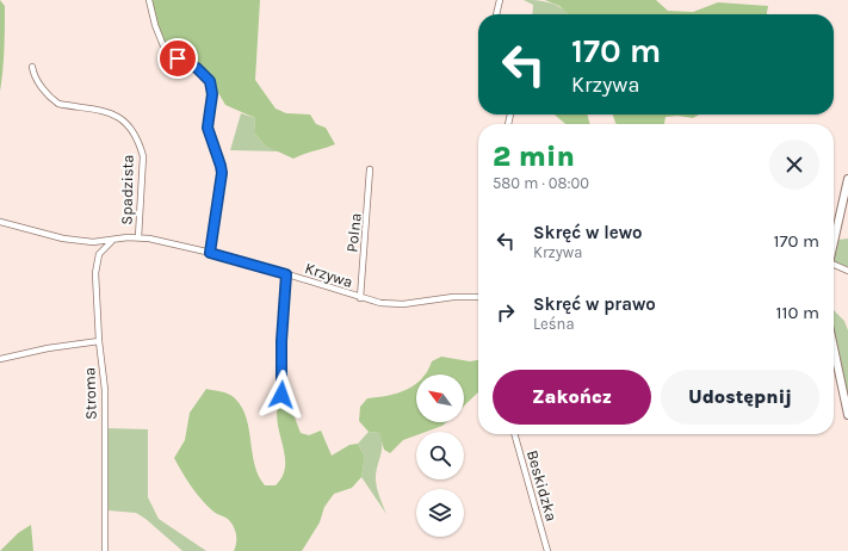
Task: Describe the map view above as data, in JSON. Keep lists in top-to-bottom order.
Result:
{
  "streets": {
    "street": [
      "Spadzista",
      "Polna",
      "Krzywa",
      "Stroma",
      "Beskidzka"
    ]
  },
  "crossings": [
    ["Spadzista", "Krzywa"],
    ["Polna", "Krzywa"]
  ],
  "north": "top left",
  "page": {
    "turn": ["170 m", "Krzywa"],
    "heading": ["2 min", "580 m · 08:00"],
    "list": [
      {
        "name": "Skręć w lewo",
        "note": "Krzywa",
        "value": "170 m"
      },
      {
        "name": "Skręć w prawo",
        "note": "Leśna",
        "value": "110 m"
      }
    ],
    "buttons": ["Zakończ", "Udostępnij"]
  }
}
